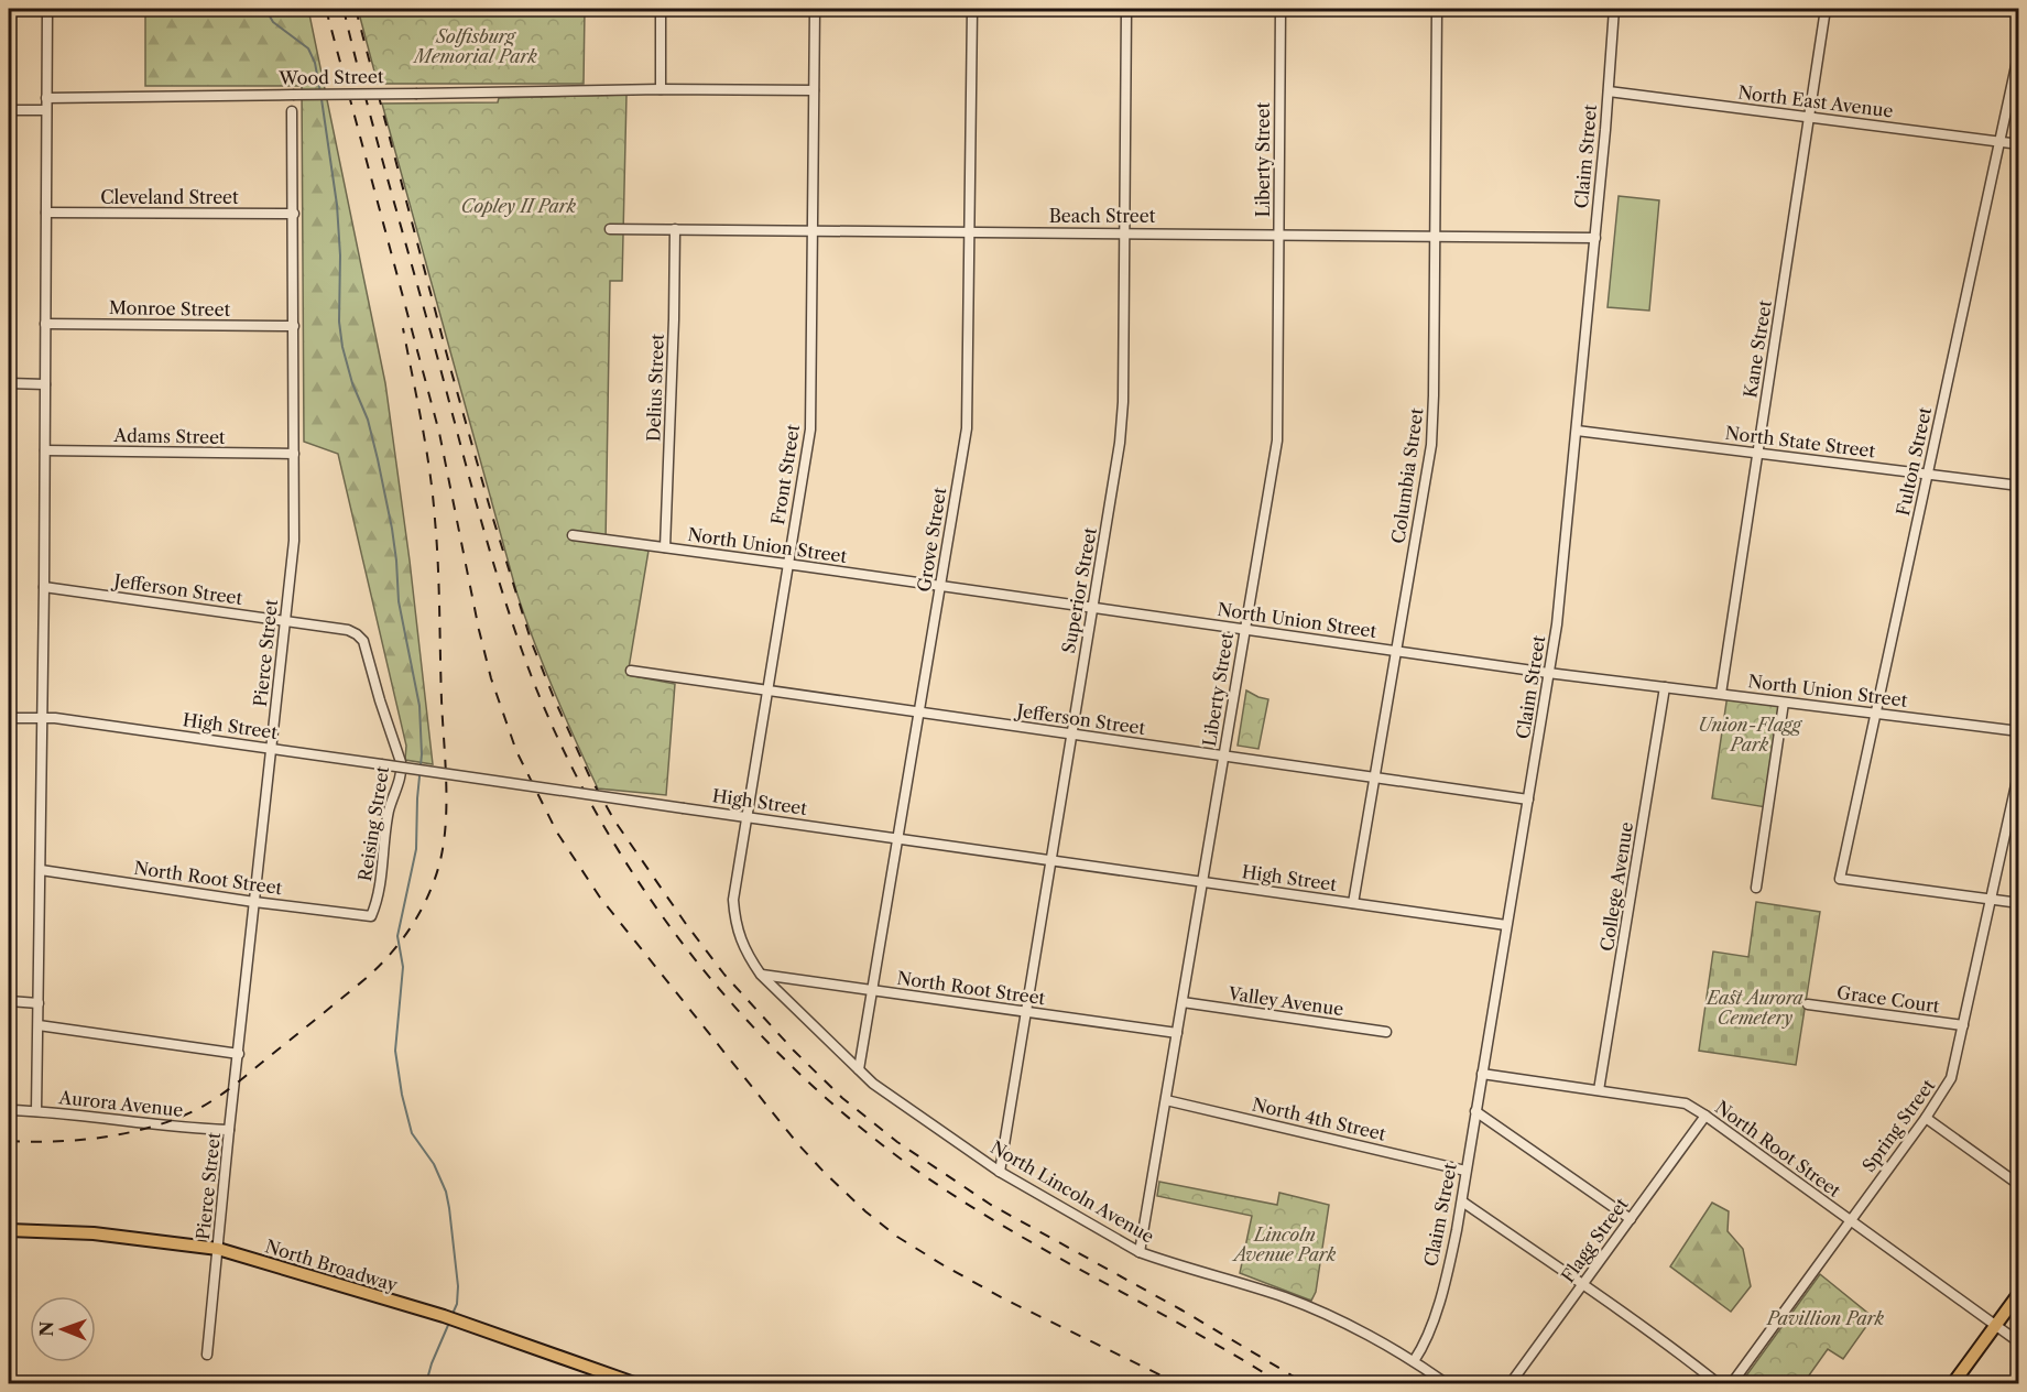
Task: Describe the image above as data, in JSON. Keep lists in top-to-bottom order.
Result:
{
  "streets": {
    "main road": ["North Broadway"],
    "street": [
      "Wood Street",
      "North East Avenue",
      "Claim Street",
      "Liberty Street",
      "Cleveland Street",
      "Beach Street",
      "Monroe Street",
      "Kane Street",
      "Delius Street",
      "Adams Street",
      "North State Street",
      "Fulton Street",
      "Front Street",
      "Columbia Street",
      "Grove Street",
      "North Union Street",
      "Jefferson Street",
      "Superior Street",
      "Pierce Street",
      "High Street",
      "Reising Street",
      "North Root Street",
      "College Avenue",
      "Grace Court",
      "Valley Avenue",
      "Aurora Avenue",
      "North 4th Street",
      "Spring Street",
      "North Lincoln Avenue",
      "Flagg Street"
    ]
  },
  "crossings": [
    ["Wood Street", "Front Street"],
    ["North East Avenue", "Claim Street"],
    ["North East Avenue", "Kane Street"],
    ["North East Avenue", "Fulton Street"],
    ["Claim Street", "Beach Street"],
    ["Claim Street", "North State Street"],
    ["Claim Street", "North Union Street"],
    ["Claim Street", "Jefferson Street"],
    ["Claim Street", "High Street"],
    ["Claim Street", "North Root Street"],
    ["Claim Street", "North 4th Street"],
    ["Claim Street", "North Lincoln Avenue"],
    ["Liberty Street", "Beach Street"],
    ["Liberty Street", "North Union Street"],
    ["Liberty Street", "Jefferson Street"],
    ["Liberty Street", "High Street"],
    ["Liberty Street", "North Root Street"],
    ["Liberty Street", "Valley Avenue"],
    ["Liberty Street", "North 4th Street"],
    ["Liberty Street", "North Lincoln Avenue"],
    ["Cleveland Street", "Pierce Street"],
    ["Beach Street", "Delius Street"],
    ["Beach Street", "Front Street"],
    ["Beach Street", "Columbia Street"],
    ["Beach Street", "Grove Street"],
    ["Beach Street", "Superior Street"],
    ["Monroe Street", "Pierce Street"],
    ["Kane Street", "North State Street"],
    ["Kane Street", "North Union Street"],
    ["Delius Street", "North Union Street"],
    ["Adams Street", "Pierce Street"],
    ["North State Street", "Fulton Street"],
    ["Fulton Street", "North Union Street"],
    ["Fulton Street", "Spring Street"],
    ["Front Street", "North Union Street"],
    ["Front Street", "Jefferson Street"],
    ["Front Street", "High Street"],
    ["Front Street", "North Root Street"],
    ["Front Street", "North Lincoln Avenue"],
    ["Columbia Street", "North Union Street"],
    ["Columbia Street", "Jefferson Street"],
    ["Columbia Street", "High Street"],
    ["Grove Street", "North Union Street"],
    ["Grove Street", "Jefferson Street"],
    ["Grove Street", "High Street"],
    ["Grove Street", "North Root Street"],
    ["Grove Street", "North Lincoln Avenue"],
    ["North Union Street", "Superior Street"],
    ["North Union Street", "College Avenue"],
    ["Jefferson Street", "Superior Street"],
    ["Jefferson Street", "Pierce Street"],
    ["Jefferson Street", "Reising Street"],
    ["Superior Street", "High Street"],
    ["Superior Street", "North Root Street"],
    ["Superior Street", "North Lincoln Avenue"],
    ["Pierce Street", "High Street"],
    ["Pierce Street", "North Root Street"],
    ["Pierce Street", "Aurora Avenue"],
    ["Pierce Street", "North Broadway"],
    ["Reising Street", "North Root Street"],
    ["North Root Street", "College Avenue"],
    ["North Root Street", "Spring Street"],
    ["North Root Street", "North Lincoln Avenue"],
    ["North Root Street", "Flagg Street"],
    ["Grace Court", "Spring Street"]
  ],
  "parks": [
    "Solfisburg Memorial Park",
    "Copley II Park",
    "Union-Flagg Park",
    "East Aurora Cemetery",
    "Lincoln Avenue Park",
    "Pavillion Park"
  ],
  "north": "left"
}
